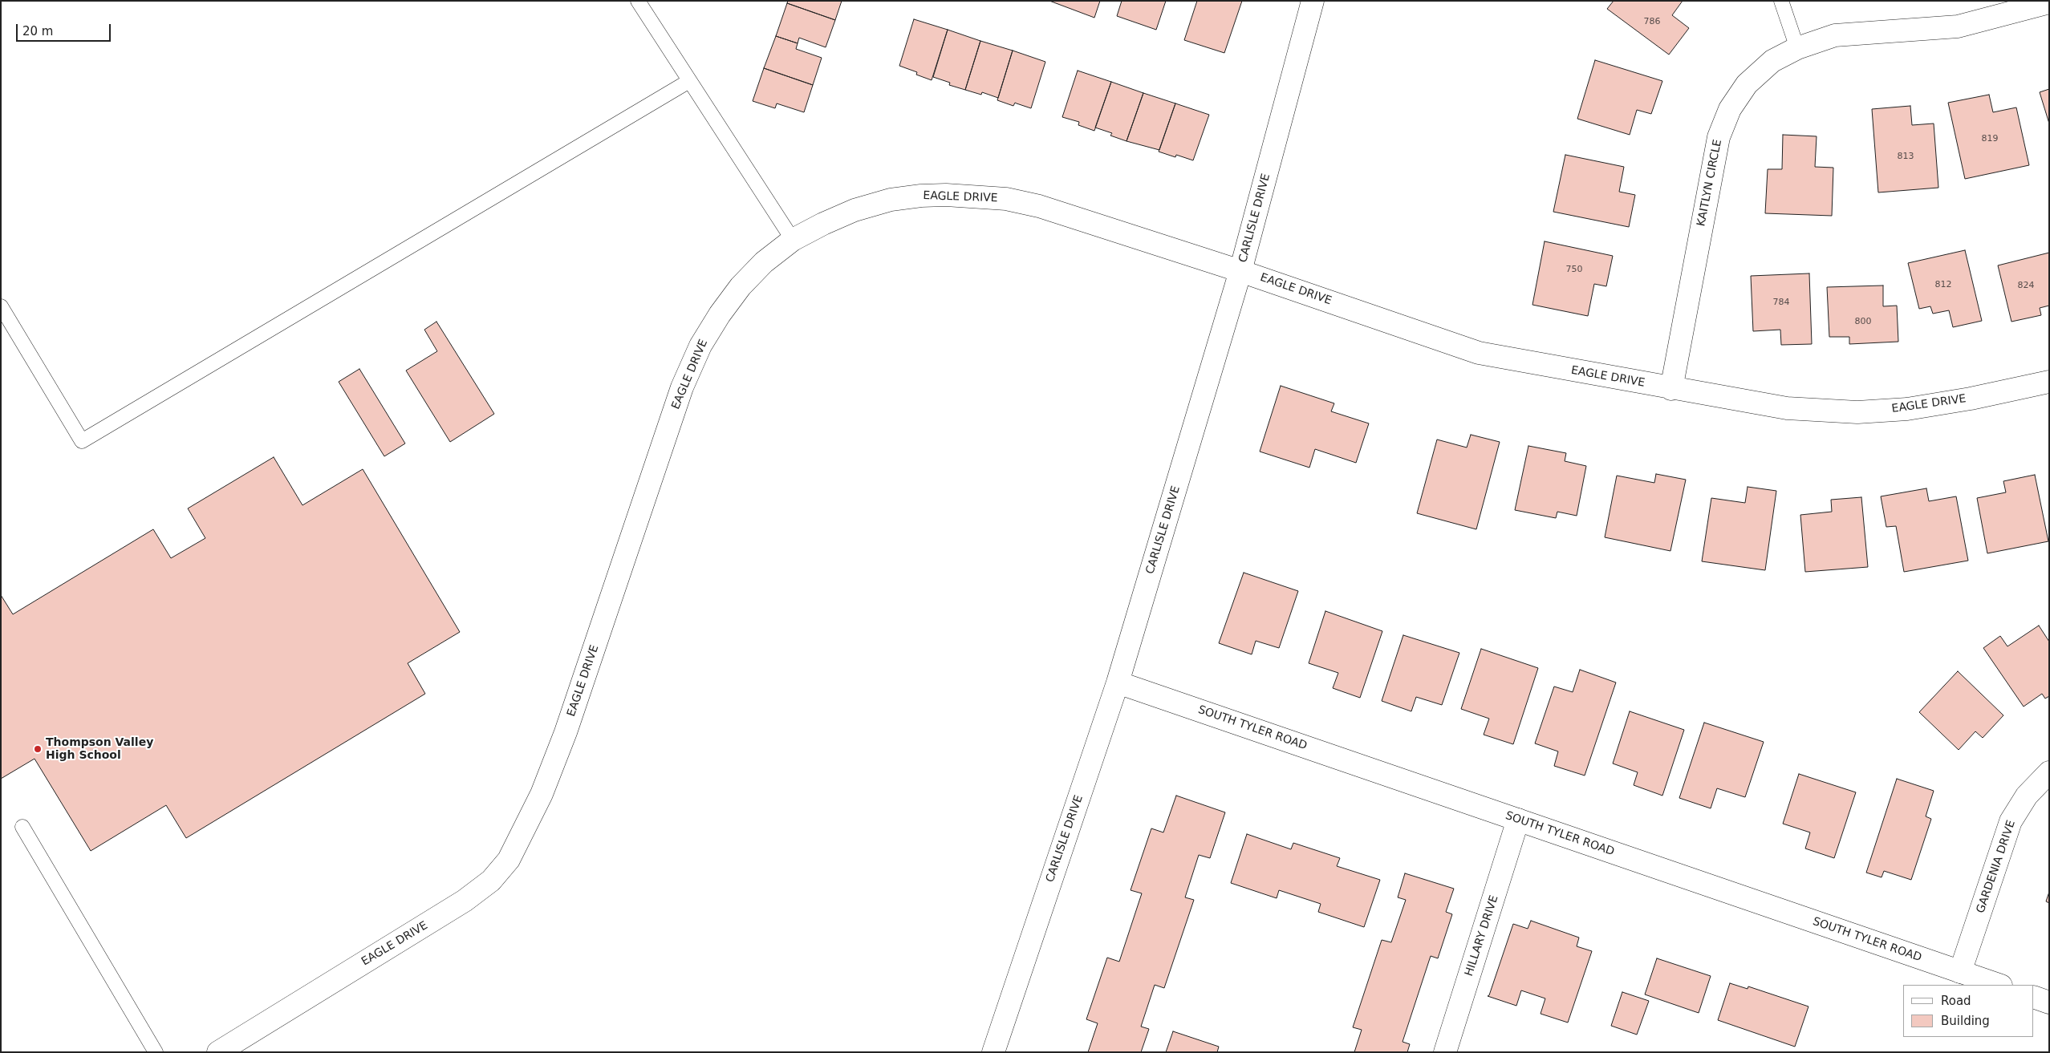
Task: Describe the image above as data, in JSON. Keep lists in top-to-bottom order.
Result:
{
  "streets": {
    "street": [
      "KAITLYN CIRCLE",
      "EAGLE DRIVE",
      "CARLISLE DRIVE",
      "SOUTH TYLER ROAD",
      "GARDENIA DRIVE",
      "HILLARY DRIVE"
    ]
  },
  "crossings": [
    ["KAITLYN CIRCLE", "EAGLE DRIVE"],
    ["EAGLE DRIVE", "CARLISLE DRIVE"],
    ["CARLISLE DRIVE", "SOUTH TYLER ROAD"],
    ["SOUTH TYLER ROAD", "GARDENIA DRIVE"],
    ["SOUTH TYLER ROAD", "HILLARY DRIVE"]
  ],
  "places": ["Thompson Valley High School"],
  "house_numbers": [
    "786",
    "819",
    "813",
    "750",
    "812",
    "824",
    "784",
    "800"
  ],
  "legend": ["Road", "Building"],
  "scale_bar": "20 m"
}
